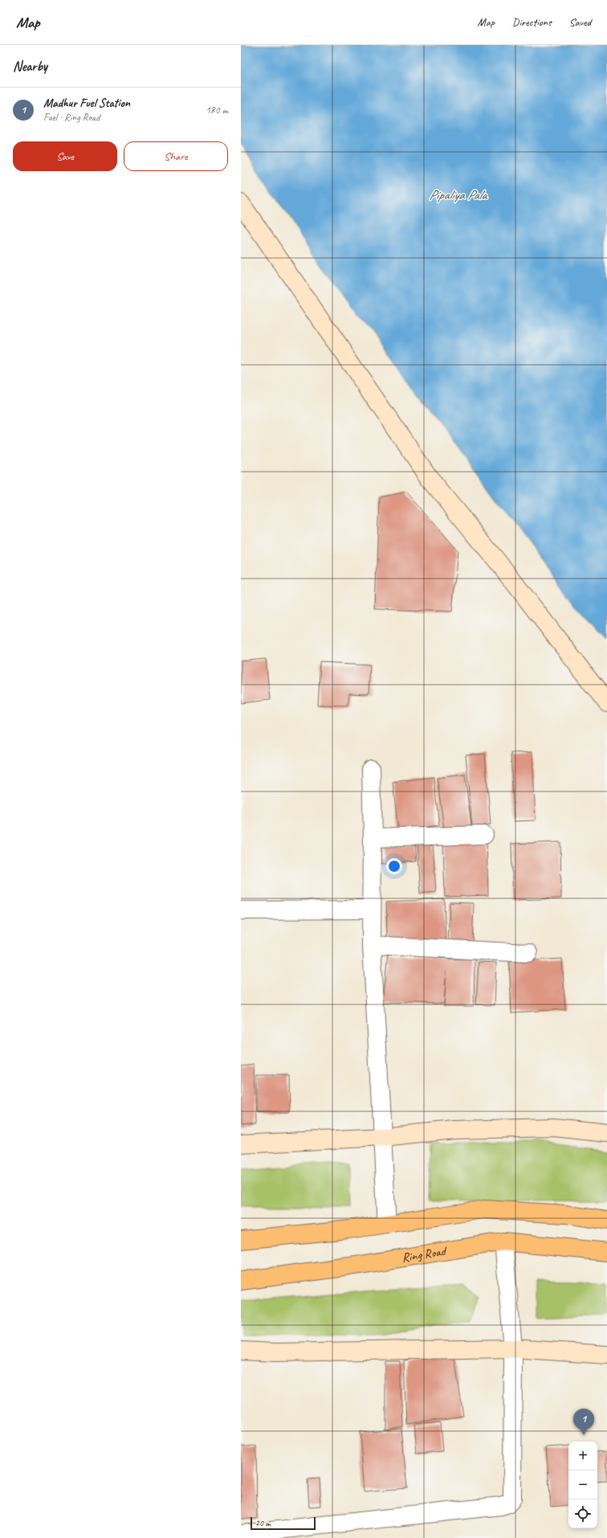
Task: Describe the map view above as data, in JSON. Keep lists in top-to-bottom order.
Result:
{
  "streets": {
    "highway": ["Ring Road"]
  },
  "water": ["Pipaliya Pala"],
  "scale_bar": "20 m",
  "page": {
    "header": "Map",
    "nav": ["Map", "Directions", "Saved"],
    "heading": "Nearby",
    "list": [
      {
        "mark": "1",
        "name": "Madhur Fuel Station",
        "note": "Fuel · Ring Road",
        "value": "180 m"
      }
    ],
    "buttons": ["Save", "Share"],
    "pins": "1",
    "map_buttons": ["+", "−"],
    "scale": "20 m"
  }
}
